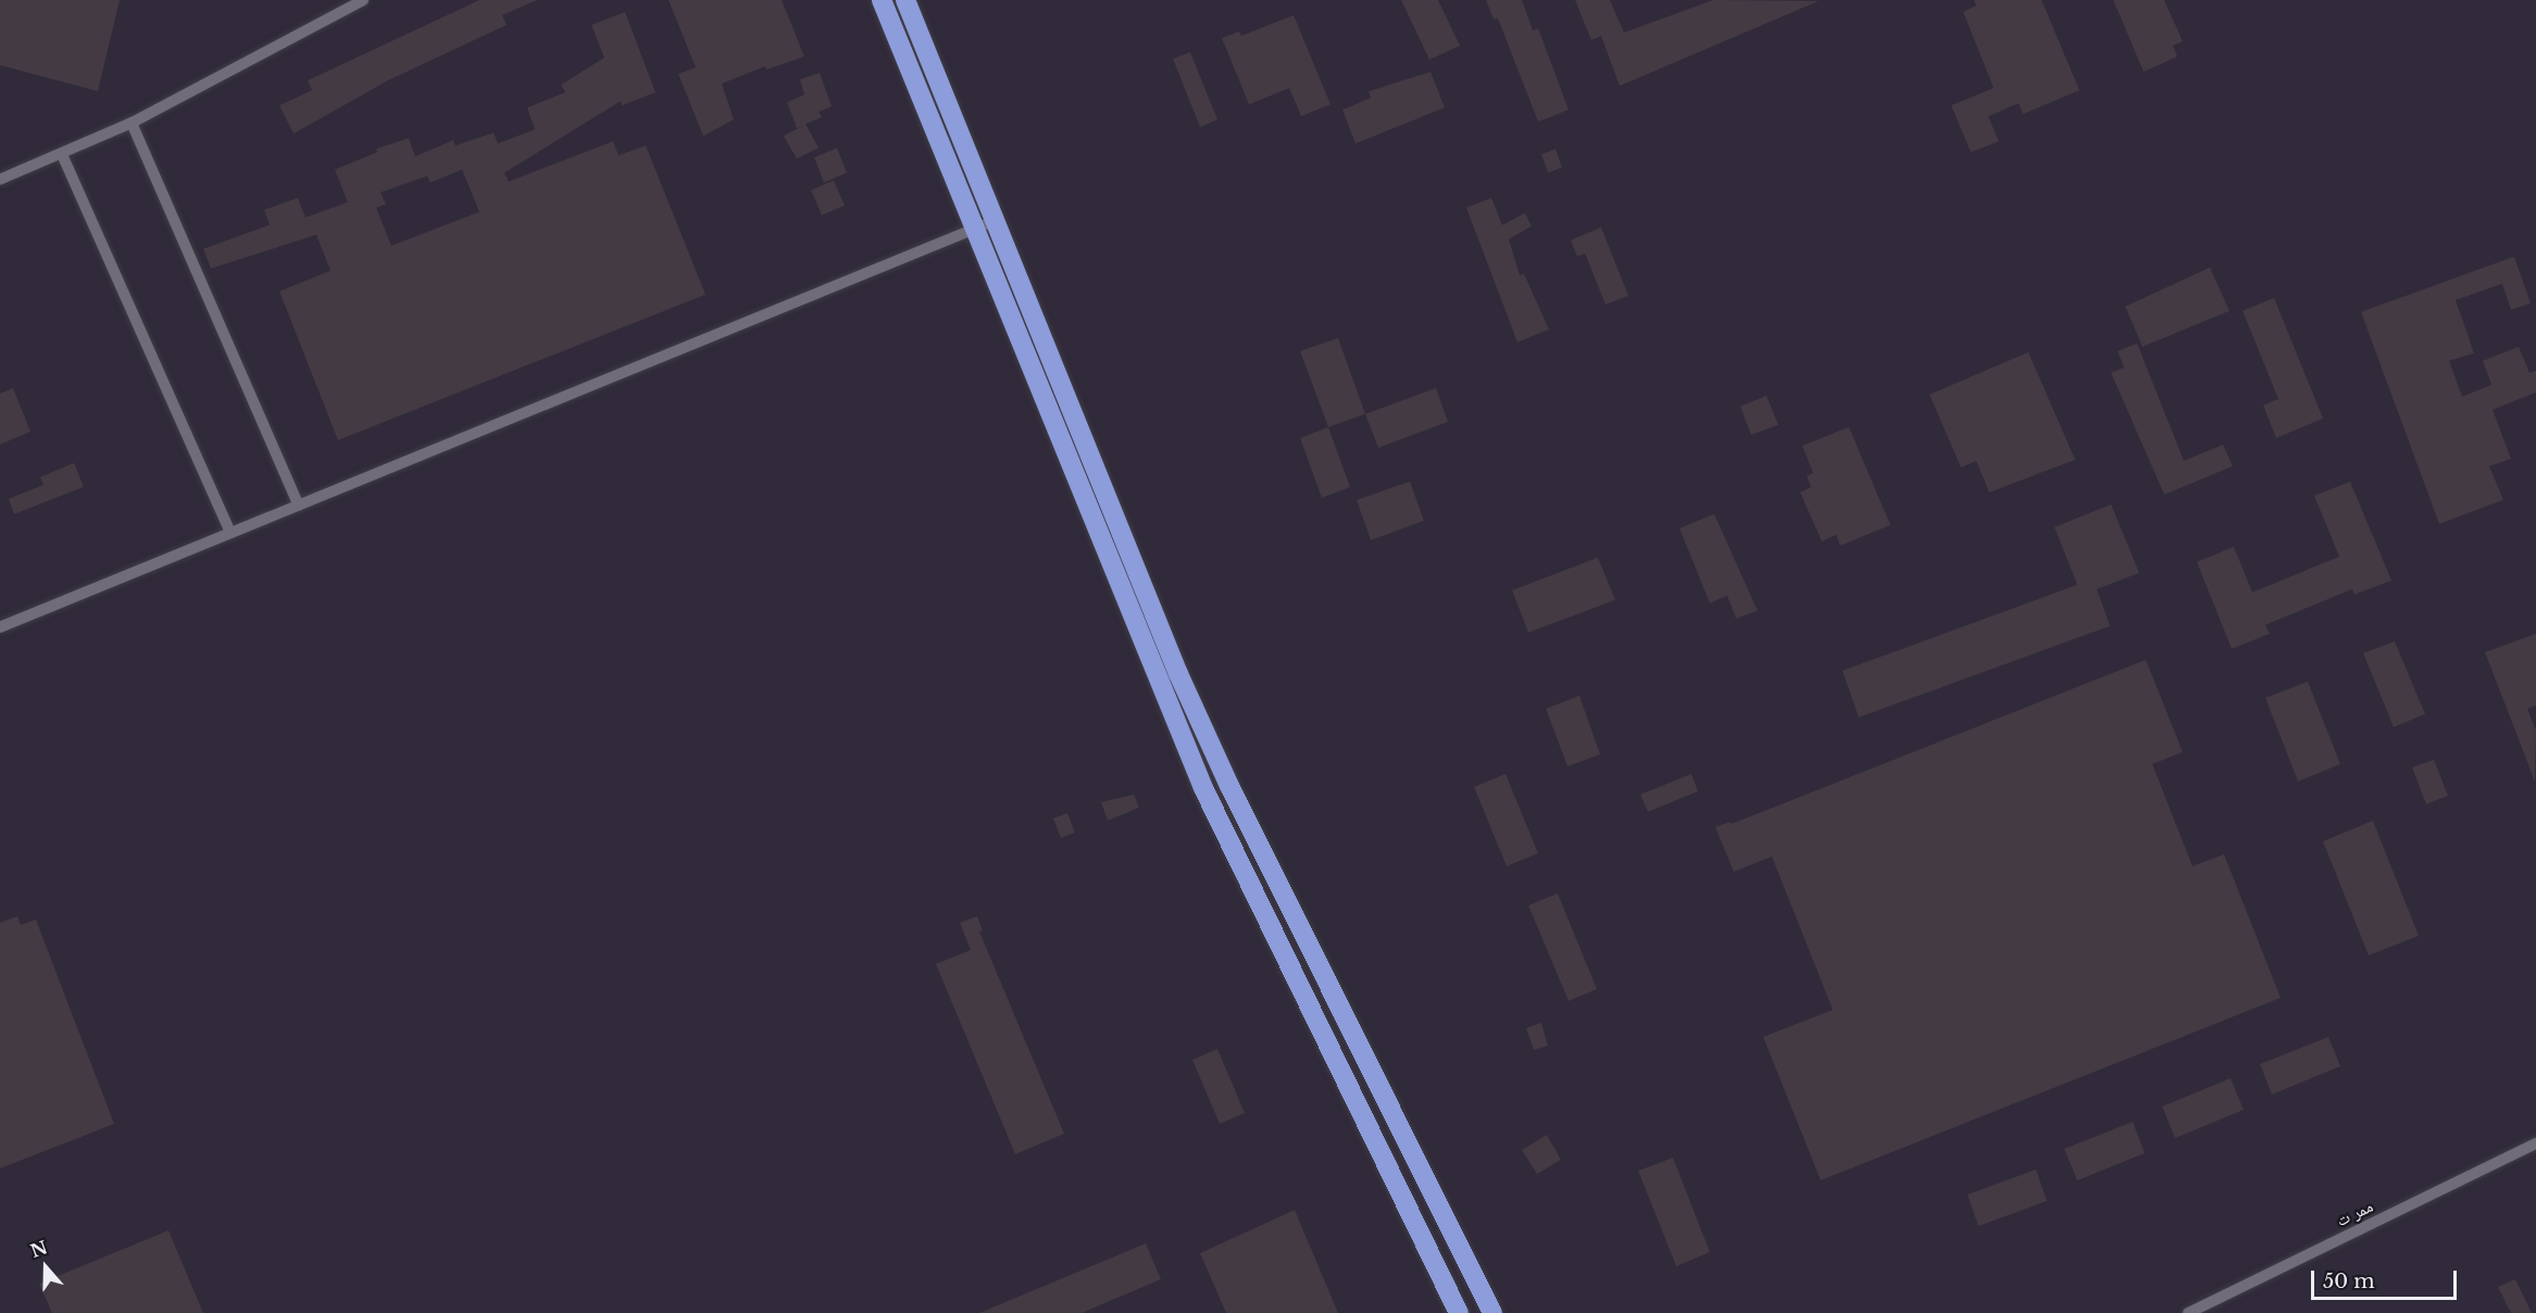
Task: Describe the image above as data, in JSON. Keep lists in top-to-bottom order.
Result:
{
  "streets": {
    "lane": ["ممر ت"]
  },
  "scale_bar": "50 m",
  "north": "top"
}
